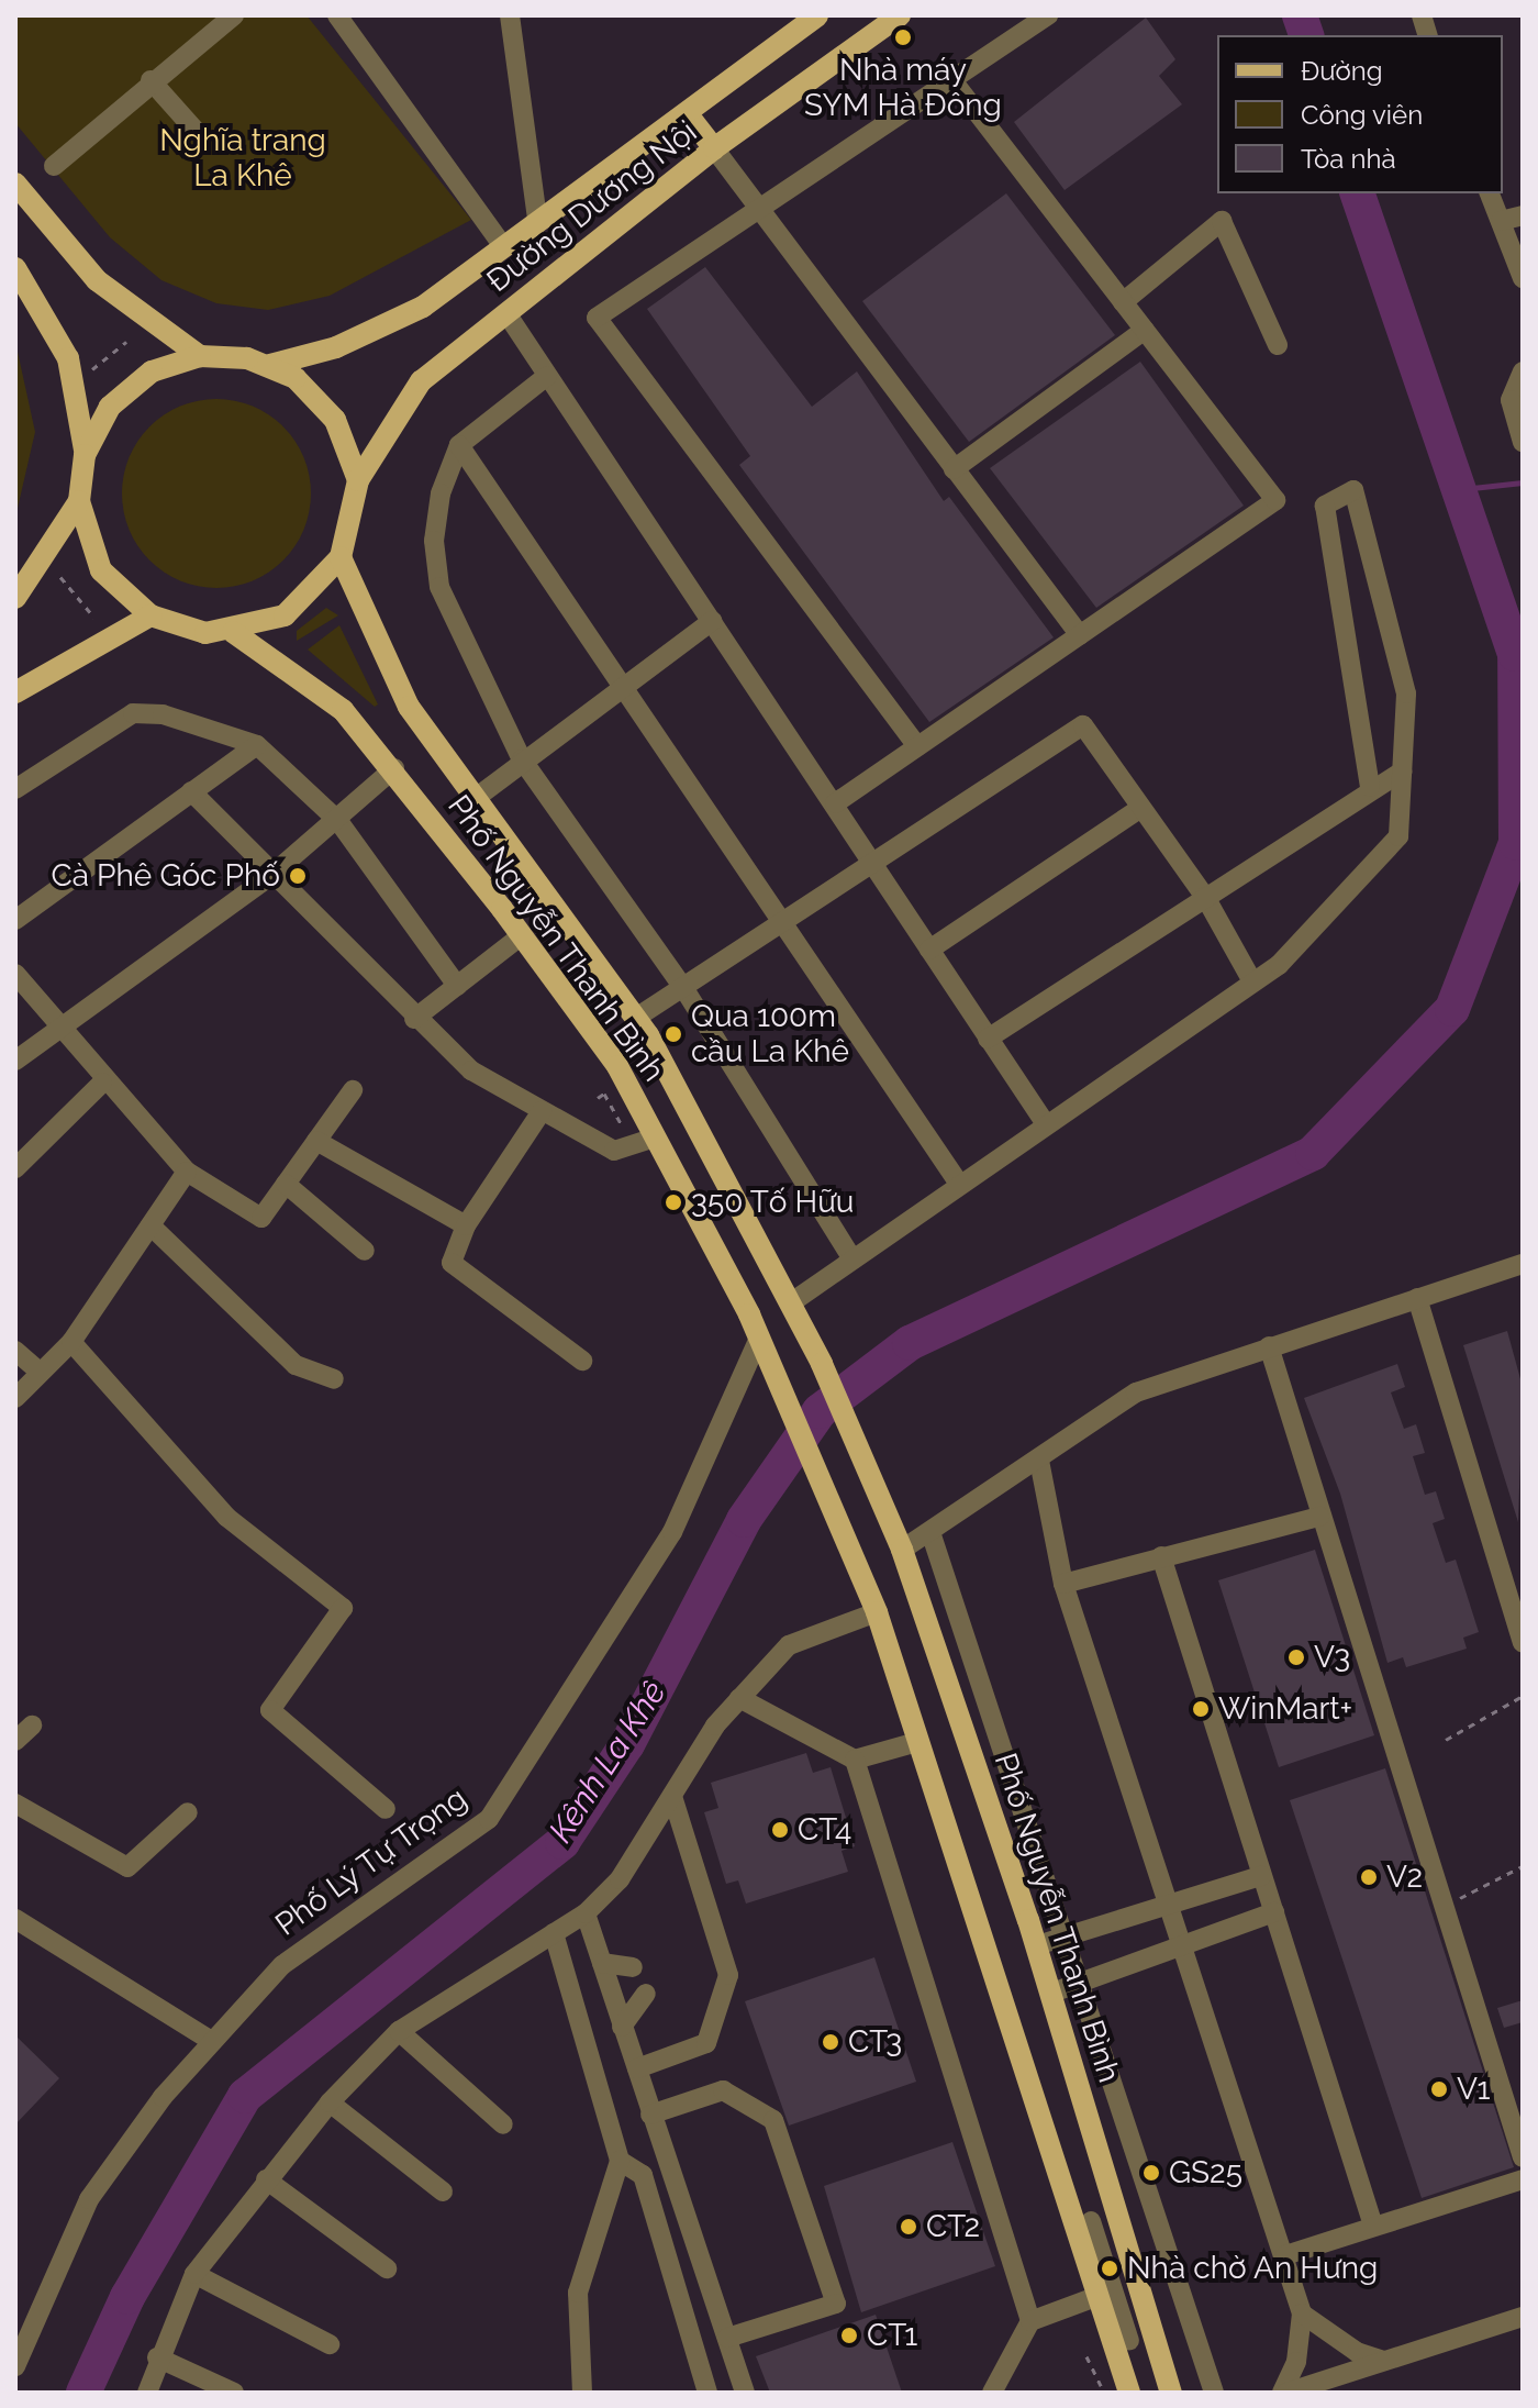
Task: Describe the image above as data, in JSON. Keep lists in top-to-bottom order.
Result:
{
  "streets": {
    "main road": ["Đường Dương Nội", "Phố Nguyễn Thanh Bình"],
    "street": ["Phố Lý Tự Trọng"]
  },
  "crossings": [
    ["Đường Dương Nội", "Phố Nguyễn Thanh Bình"],
    ["Phố Nguyễn Thanh Bình", "Phố Lý Tự Trọng"]
  ],
  "water": ["Kênh La Khê"],
  "parks": ["Nghĩa trang La Khê"],
  "places": [
    "Nhà máy SYM Hà Đông",
    "Cà Phê Góc Phố",
    "Qua 100m cầu La Khê",
    "350 Tố Hữu",
    "V3",
    "WinMart+",
    "CT4",
    "V2",
    "CT3",
    "V1",
    "GS25",
    "CT2",
    "Nhà chờ An Hưng",
    "CT1"
  ],
  "legend": ["Đường", "Công viên", "Tòa nhà"]
}
